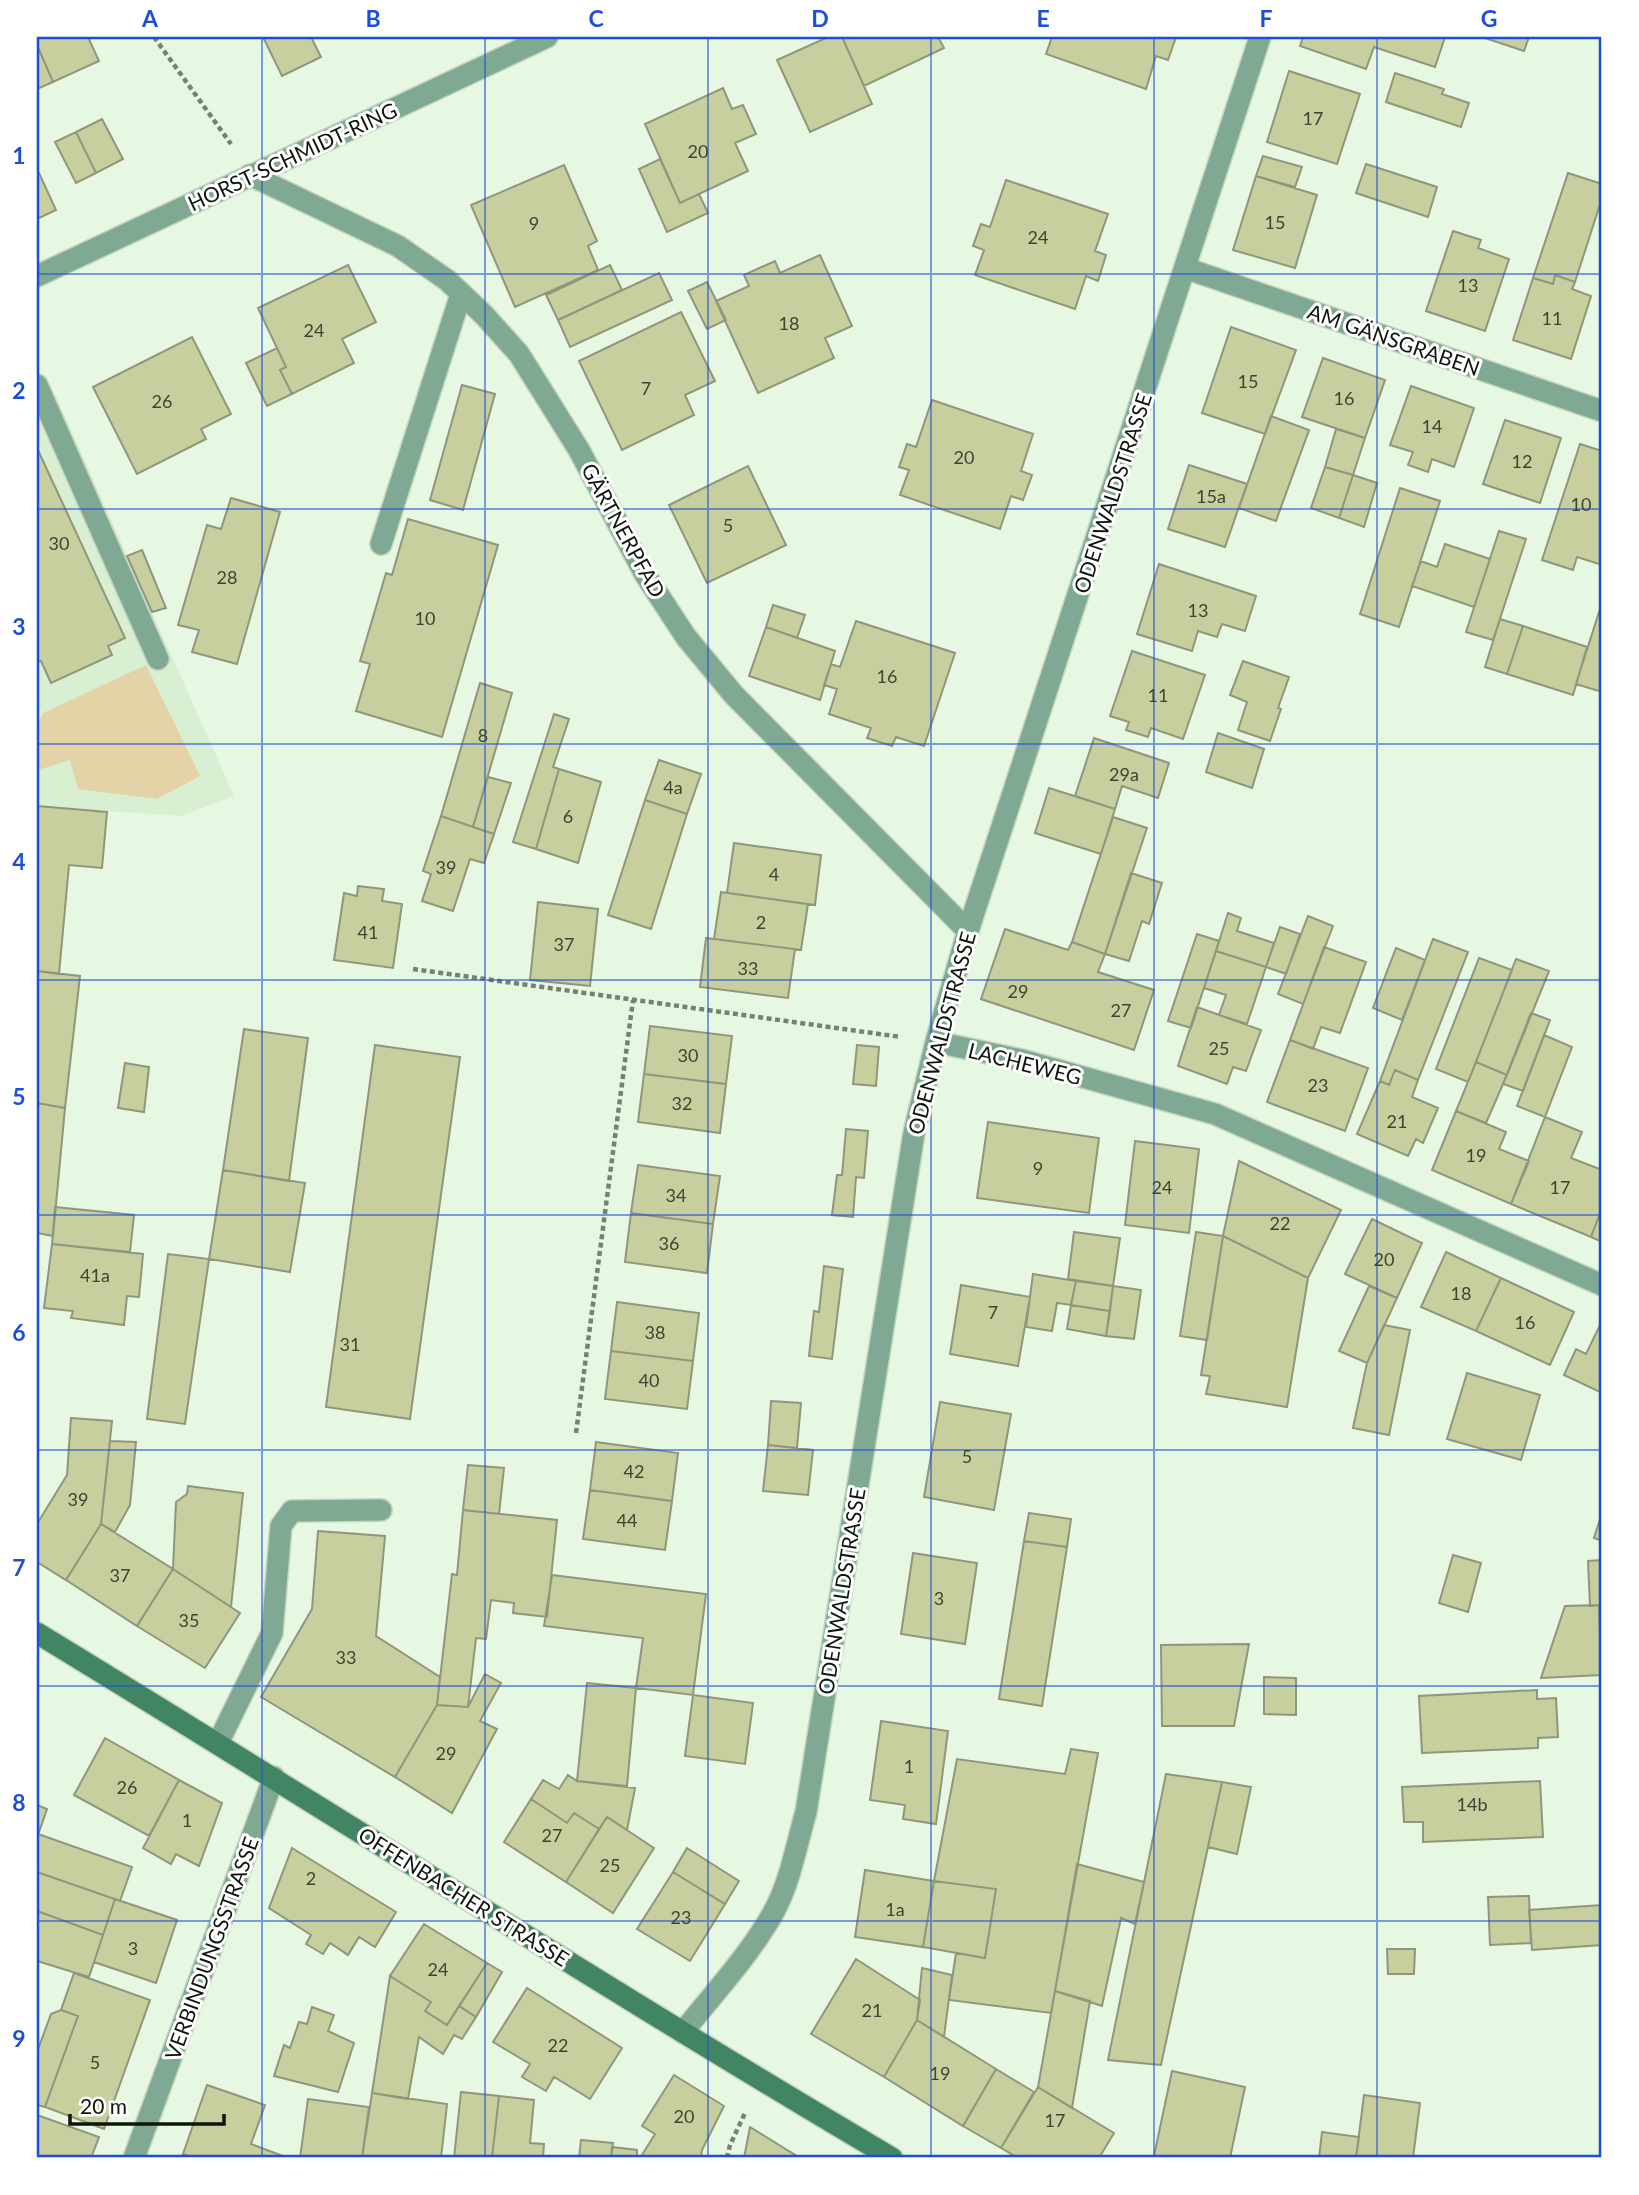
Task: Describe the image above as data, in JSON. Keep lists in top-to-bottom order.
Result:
{
  "streets": {
    "street": [
      "HORST-SCHMIDT-RING",
      "AM GÄNSGRABEN",
      "ODENWALDSTRASSE",
      "GÄRTNERPFAD",
      "LACHEWEG",
      "OFFENBACHER STRASSE",
      "VERBINDUNGSSTRASSE"
    ]
  },
  "crossings": [
    ["HORST-SCHMIDT-RING", "GÄRTNERPFAD"],
    ["AM GÄNSGRABEN", "ODENWALDSTRASSE"],
    ["ODENWALDSTRASSE", "GÄRTNERPFAD"],
    ["ODENWALDSTRASSE", "LACHEWEG"],
    ["ODENWALDSTRASSE", "OFFENBACHER STRASSE"],
    ["OFFENBACHER STRASSE", "VERBINDUNGSSTRASSE"]
  ],
  "house_numbers": [
    "17",
    "20",
    "15",
    "9",
    "24",
    "13",
    "11",
    "18",
    "24",
    "15",
    "7",
    "16",
    "26",
    "14",
    "20",
    "12",
    "15a",
    "10",
    "5",
    "30",
    "28",
    "13",
    "10",
    "16",
    "11",
    "8",
    "29a",
    "4a",
    "6",
    "39",
    "4",
    "2",
    "41",
    "37",
    "33",
    "29",
    "27",
    "25",
    "30",
    "23",
    "32",
    "21",
    "19",
    "9",
    "24",
    "17",
    "34",
    "22",
    "36",
    "20",
    "41a",
    "18",
    "7",
    "16",
    "38",
    "31",
    "40",
    "5",
    "42",
    "39",
    "44",
    "37",
    "3",
    "35",
    "33",
    "29",
    "1",
    "26",
    "14b",
    "1",
    "27",
    "25",
    "2",
    "1a",
    "23",
    "3",
    "24",
    "21",
    "22",
    "5",
    "19",
    "20",
    "17"
  ],
  "scale_bar": "20 m",
  "grid": {
    "columns": [
      "A",
      "B",
      "C",
      "D",
      "E",
      "F",
      "G"
    ],
    "rows": [
      "1",
      "2",
      "3",
      "4",
      "5",
      "6",
      "7",
      "8",
      "9"
    ]
  }
}
